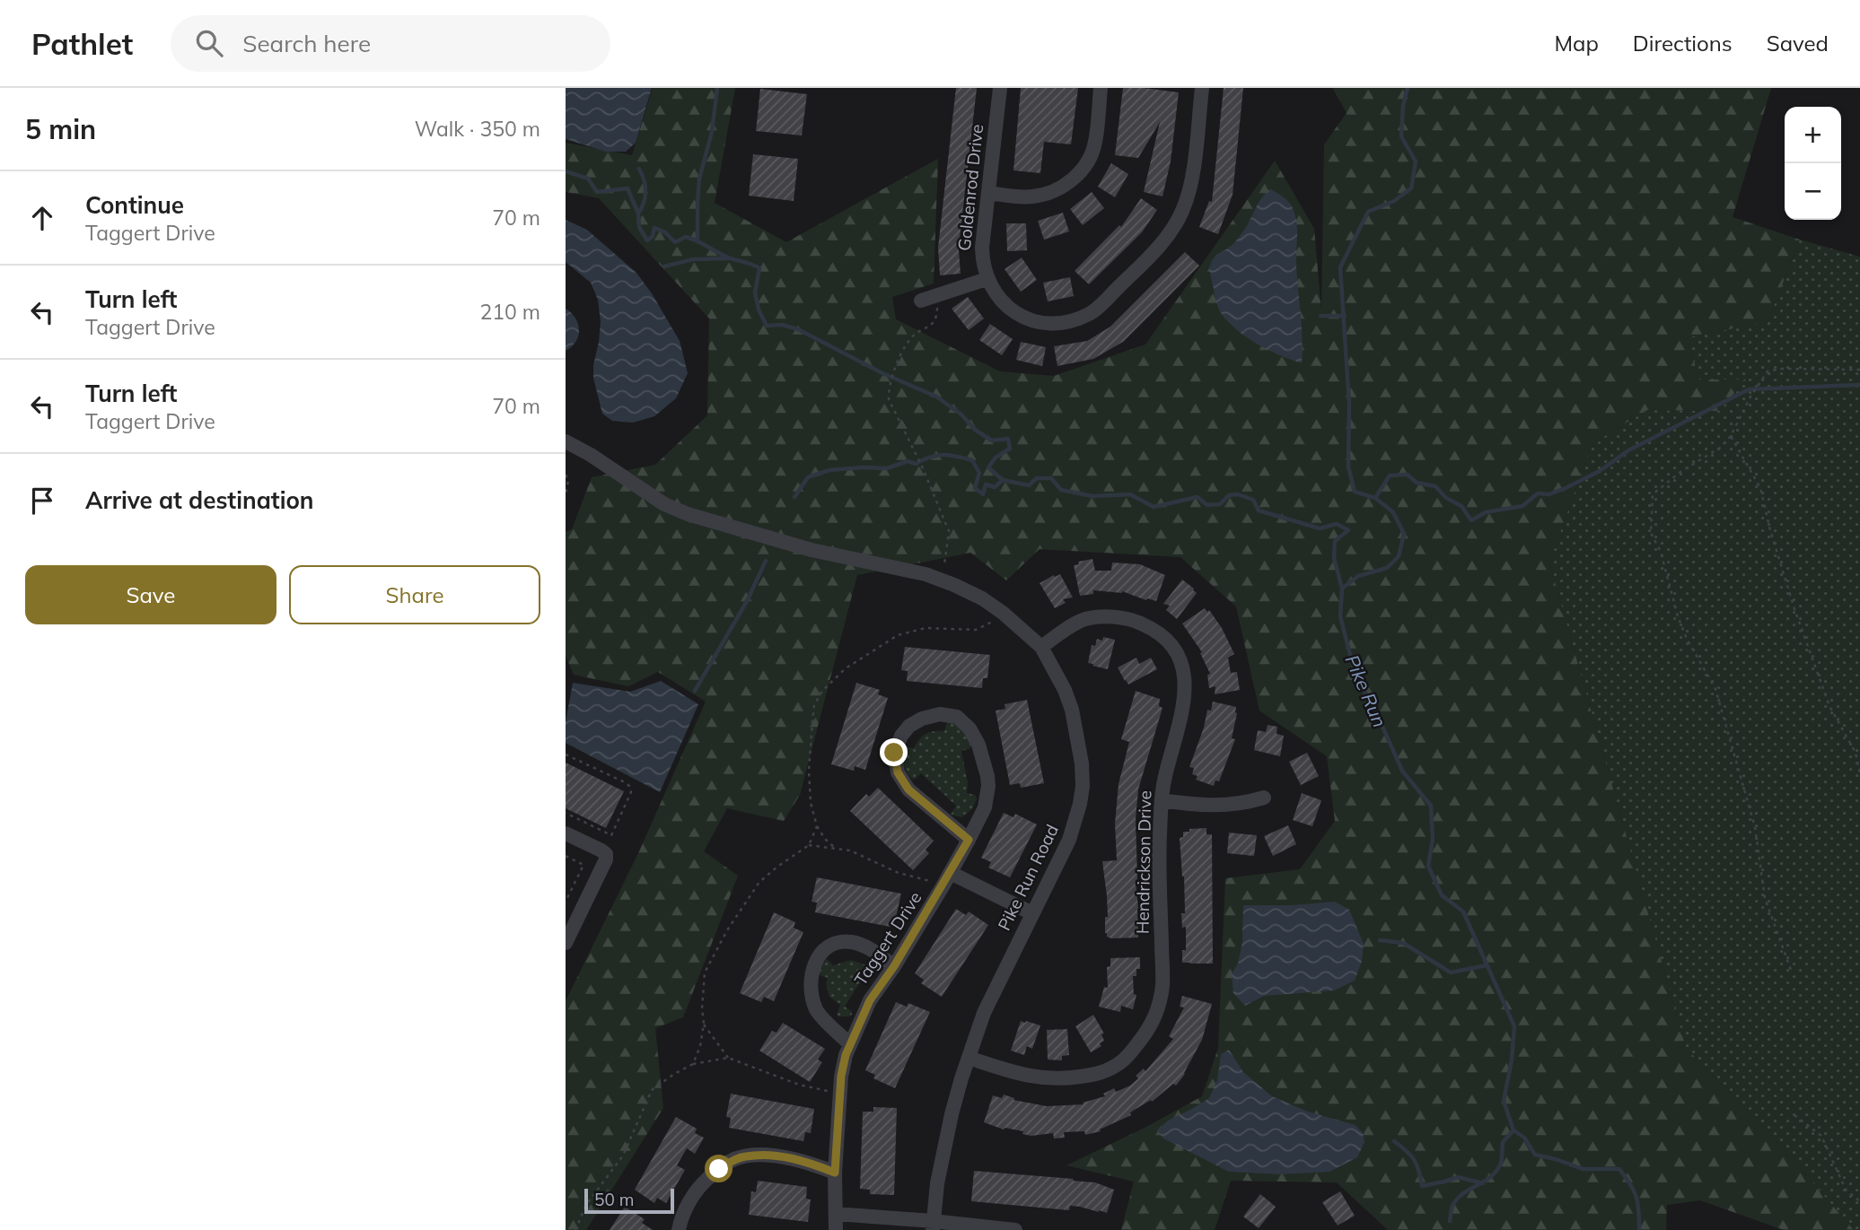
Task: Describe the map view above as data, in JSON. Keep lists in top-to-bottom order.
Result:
{
  "streets": {
    "street": [
      "Goldenrod Drive",
      "Hendrickson Drive",
      "Pike Run Road",
      "Taggert Drive"
    ]
  },
  "crossings": [
    ["Hendrickson Drive", "Pike Run Road"]
  ],
  "water": ["Pike Run"],
  "scale_bar": "50 m",
  "page": {
    "header": "Pathlet",
    "search": "Search here",
    "nav": ["Map", "Directions", "Saved"],
    "heading": ["5 min", "Walk · 350 m"],
    "map_buttons": ["+", "−"],
    "list": [
      ["Continue", "Taggert Drive", "70 m"],
      ["Turn left", "Taggert Drive", "210 m"],
      ["Turn left", "Taggert Drive", "70 m"],
      "Arrive at destination"
    ],
    "buttons": ["Save", "Share"],
    "scale": "50 m"
  }
}
